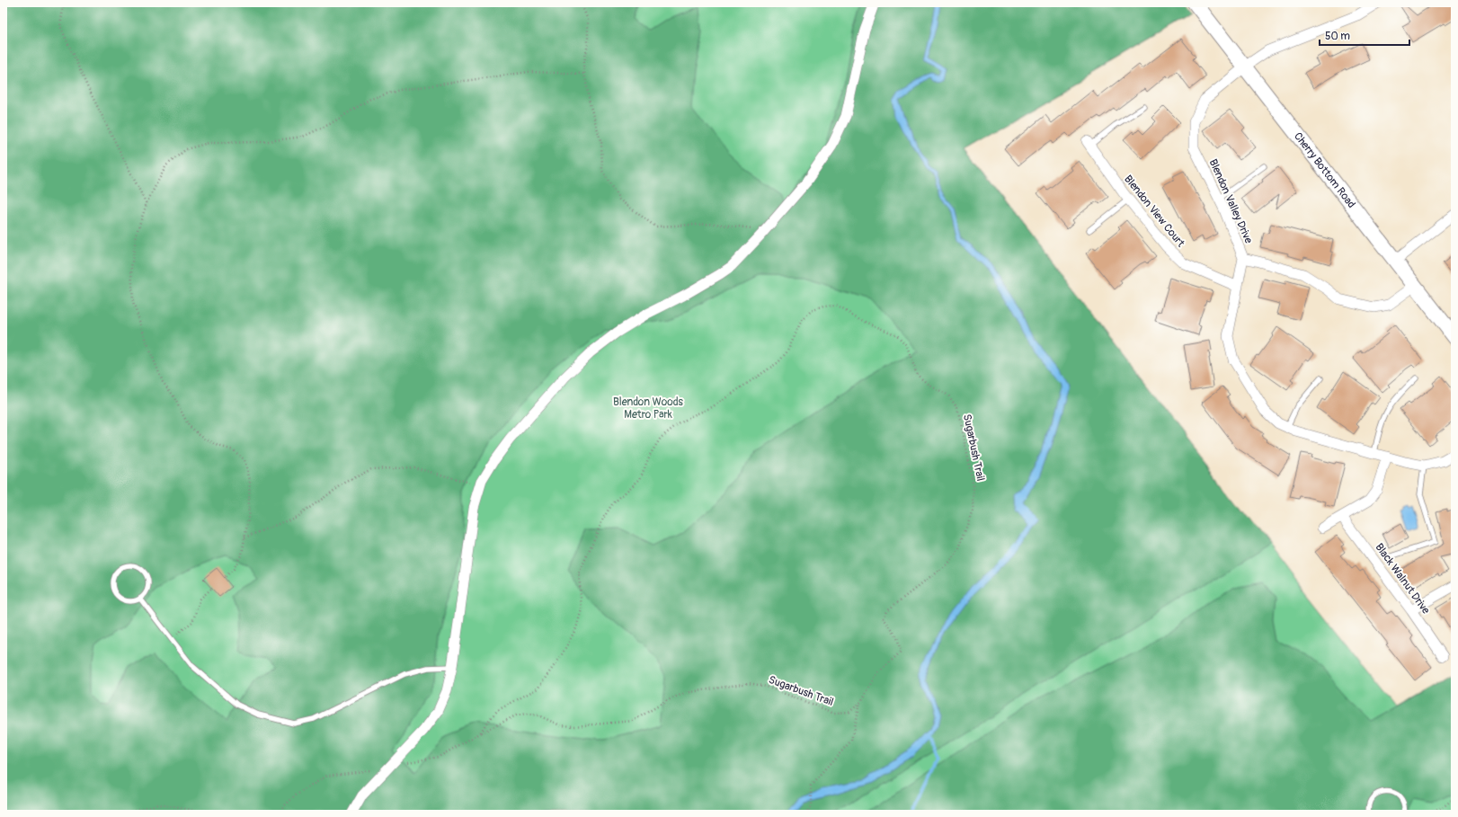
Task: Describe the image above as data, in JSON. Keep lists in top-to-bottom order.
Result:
{
  "streets": {
    "main road": ["Cherry Bottom Road"],
    "street": ["Blendon Valley Drive", "Blendon View Court", "Black Walnut Drive"],
    "path": ["Sugarbush Trail"]
  },
  "crossings": [
    ["Cherry Bottom Road", "Blendon Valley Drive"],
    ["Blendon Valley Drive", "Blendon View Court"]
  ],
  "parks": ["Blendon Woods Metro Park"],
  "scale_bar": "50 m"
}
